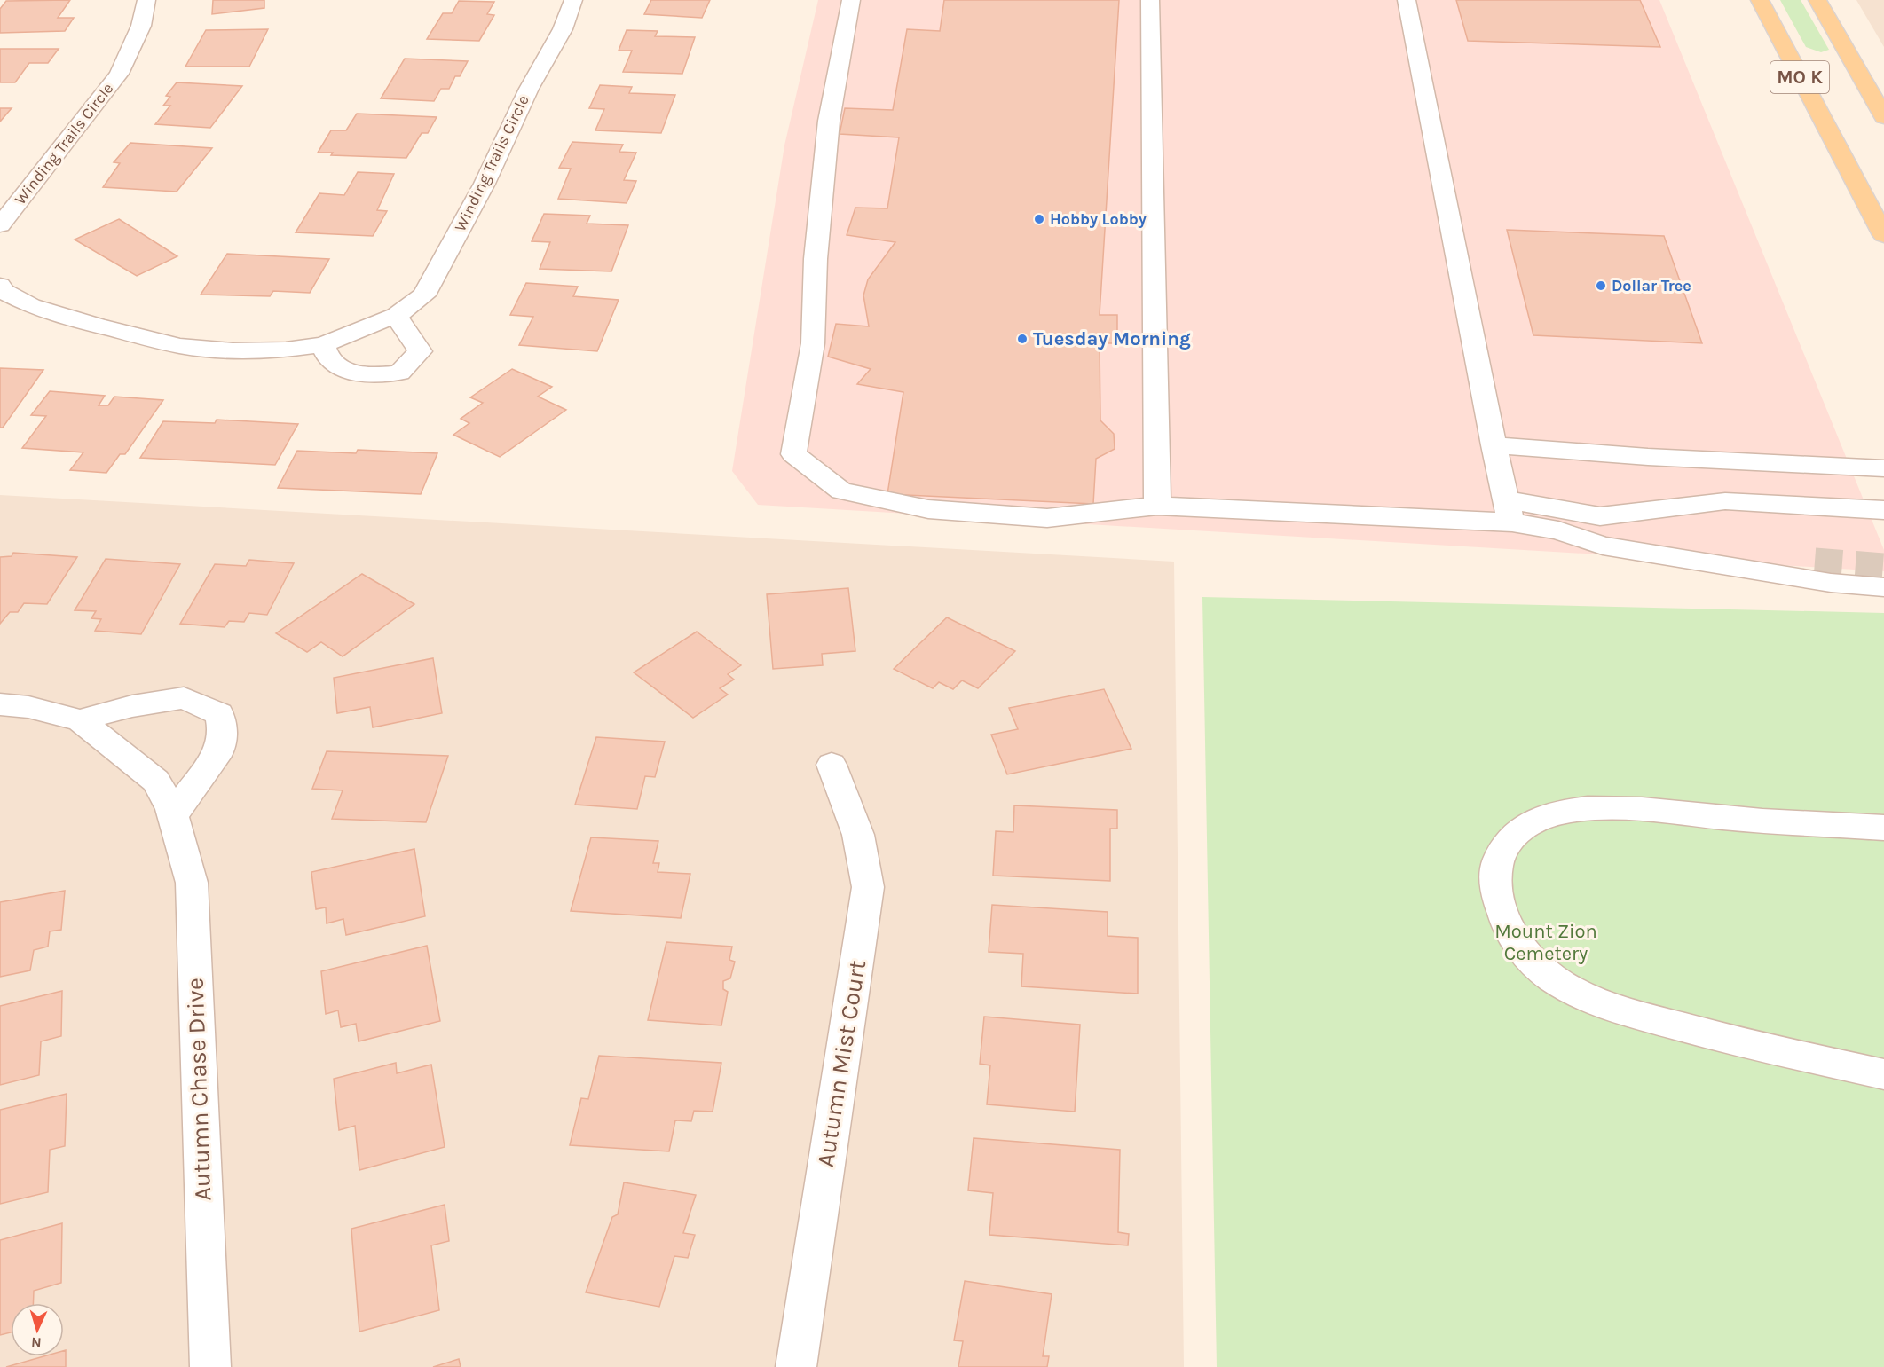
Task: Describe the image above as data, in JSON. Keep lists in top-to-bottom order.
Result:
{
  "streets": {
    "main road": ["MO K"],
    "street": ["Winding Trails Circle", "Autumn Mist Court", "Autumn Chase Drive"]
  },
  "parks": ["Mount Zion Cemetery"],
  "places": ["Hobby Lobby", "Dollar Tree", "Tuesday Morning"],
  "north": "bottom"
}
